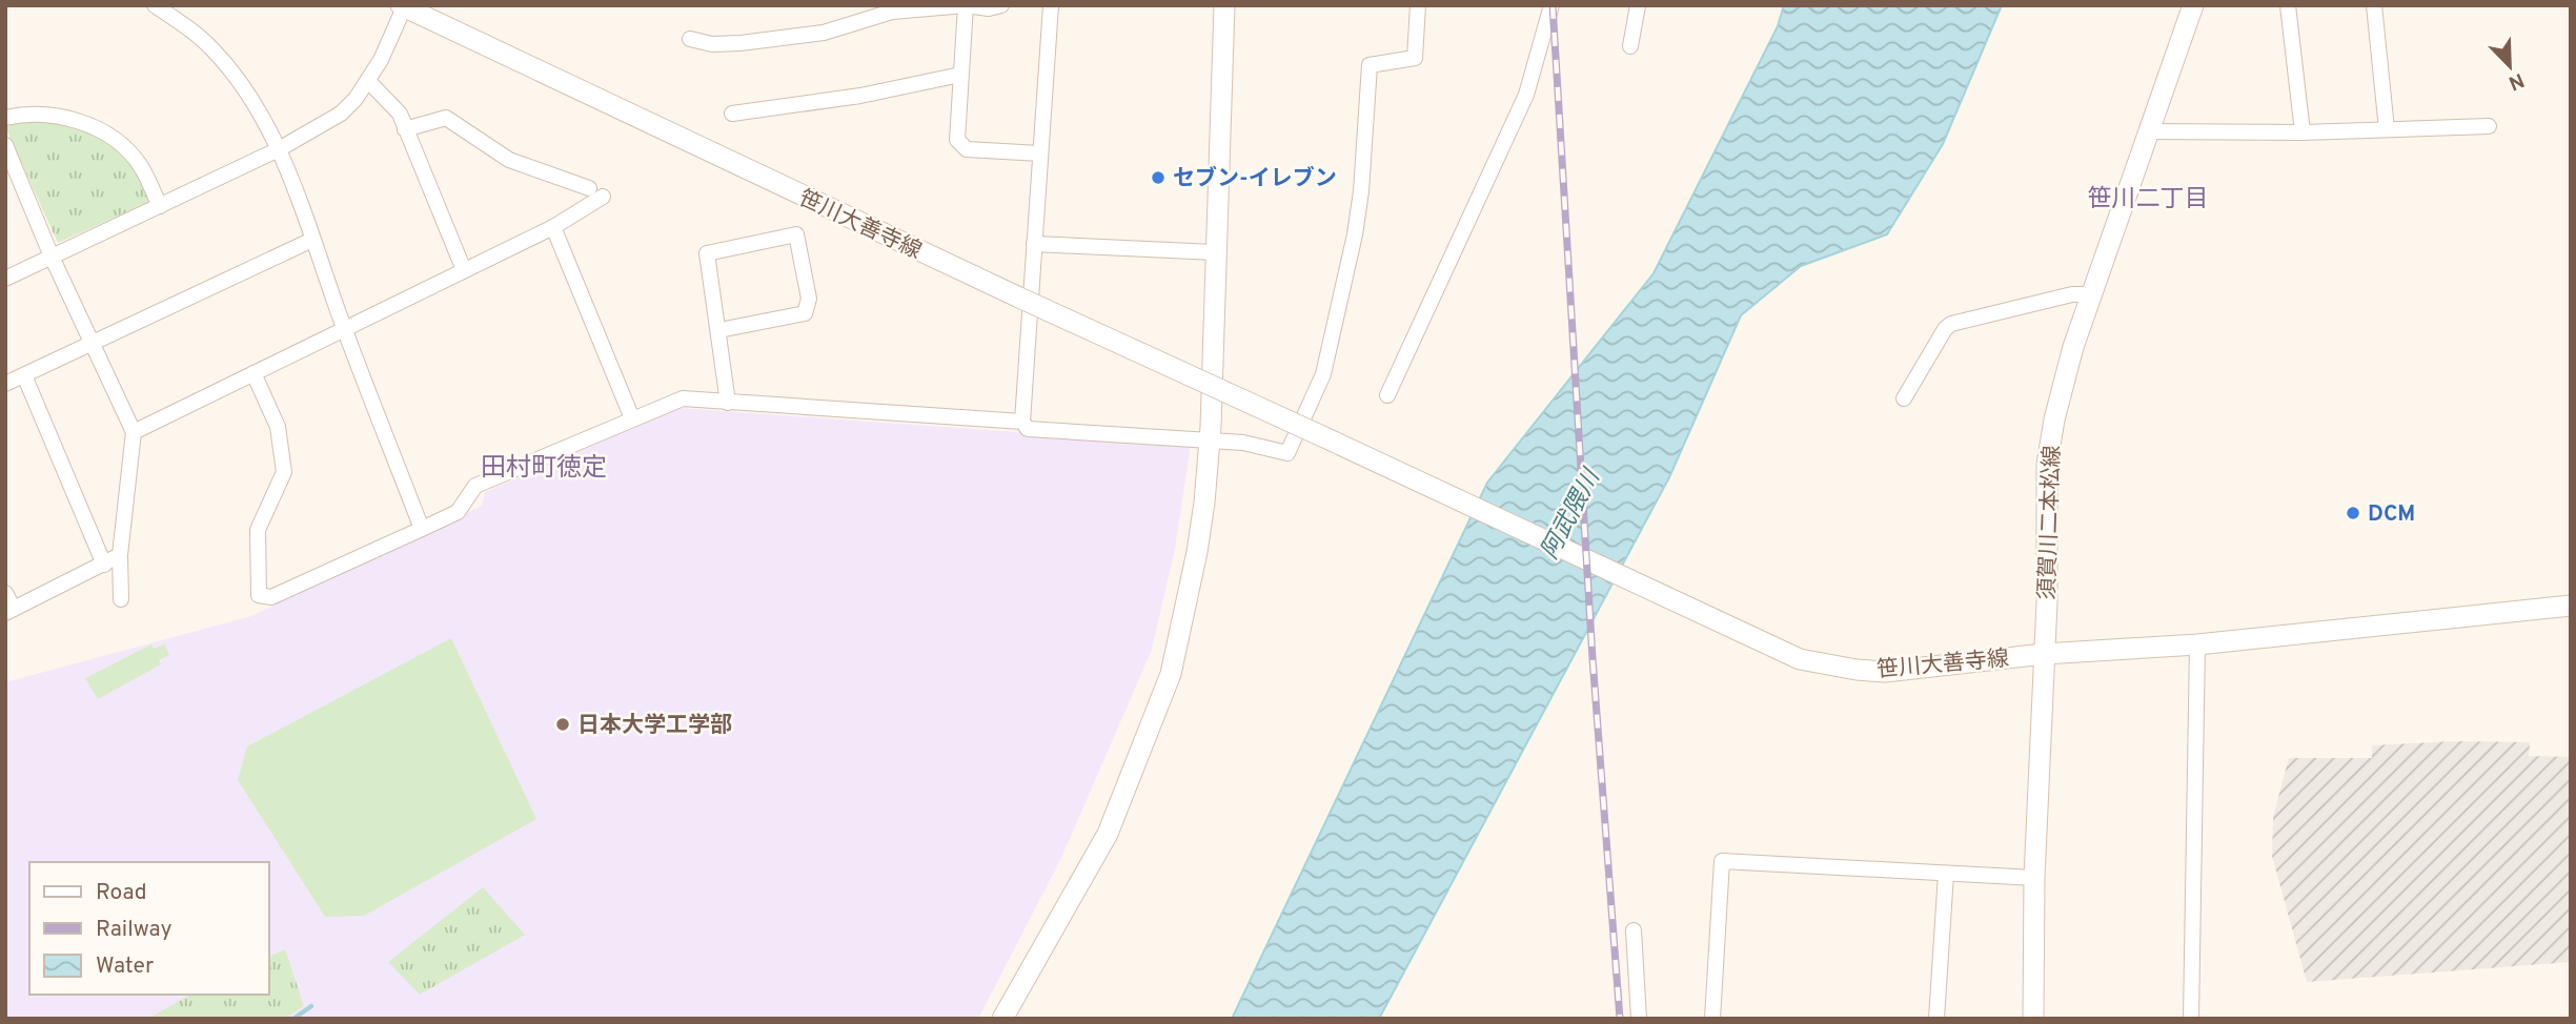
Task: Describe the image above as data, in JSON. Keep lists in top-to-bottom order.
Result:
{
  "streets": {
    "street": ["笹川大善寺線", "須賀川二本松線"]
  },
  "crossings": [
    ["笹川大善寺線", "須賀川二本松線"]
  ],
  "districts": ["笹川二丁目", "田村町徳定"],
  "water": ["阿武隈川"],
  "places": ["セブン-イレブン", "DCM", "日本大学工学部"],
  "legend": ["Road", "Railway", "Water"],
  "north": "bottom right"
}
